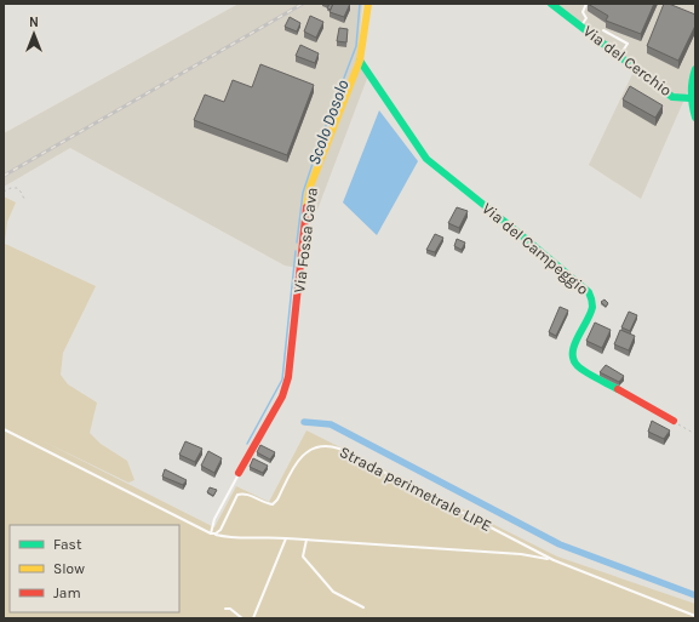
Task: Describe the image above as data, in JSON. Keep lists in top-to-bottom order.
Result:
{
  "streets": {
    "street": ["Via del Cerchio", "Via Fossa Cava", "Via del Campeggio"],
    "lane": ["Strada perimetrale LIPE"]
  },
  "crossings": [
    ["Via Fossa Cava", "Via del Campeggio"]
  ],
  "water": ["Scolo Dosolo"],
  "legend": ["Fast", "Slow", "Jam"],
  "north": "top"
}
